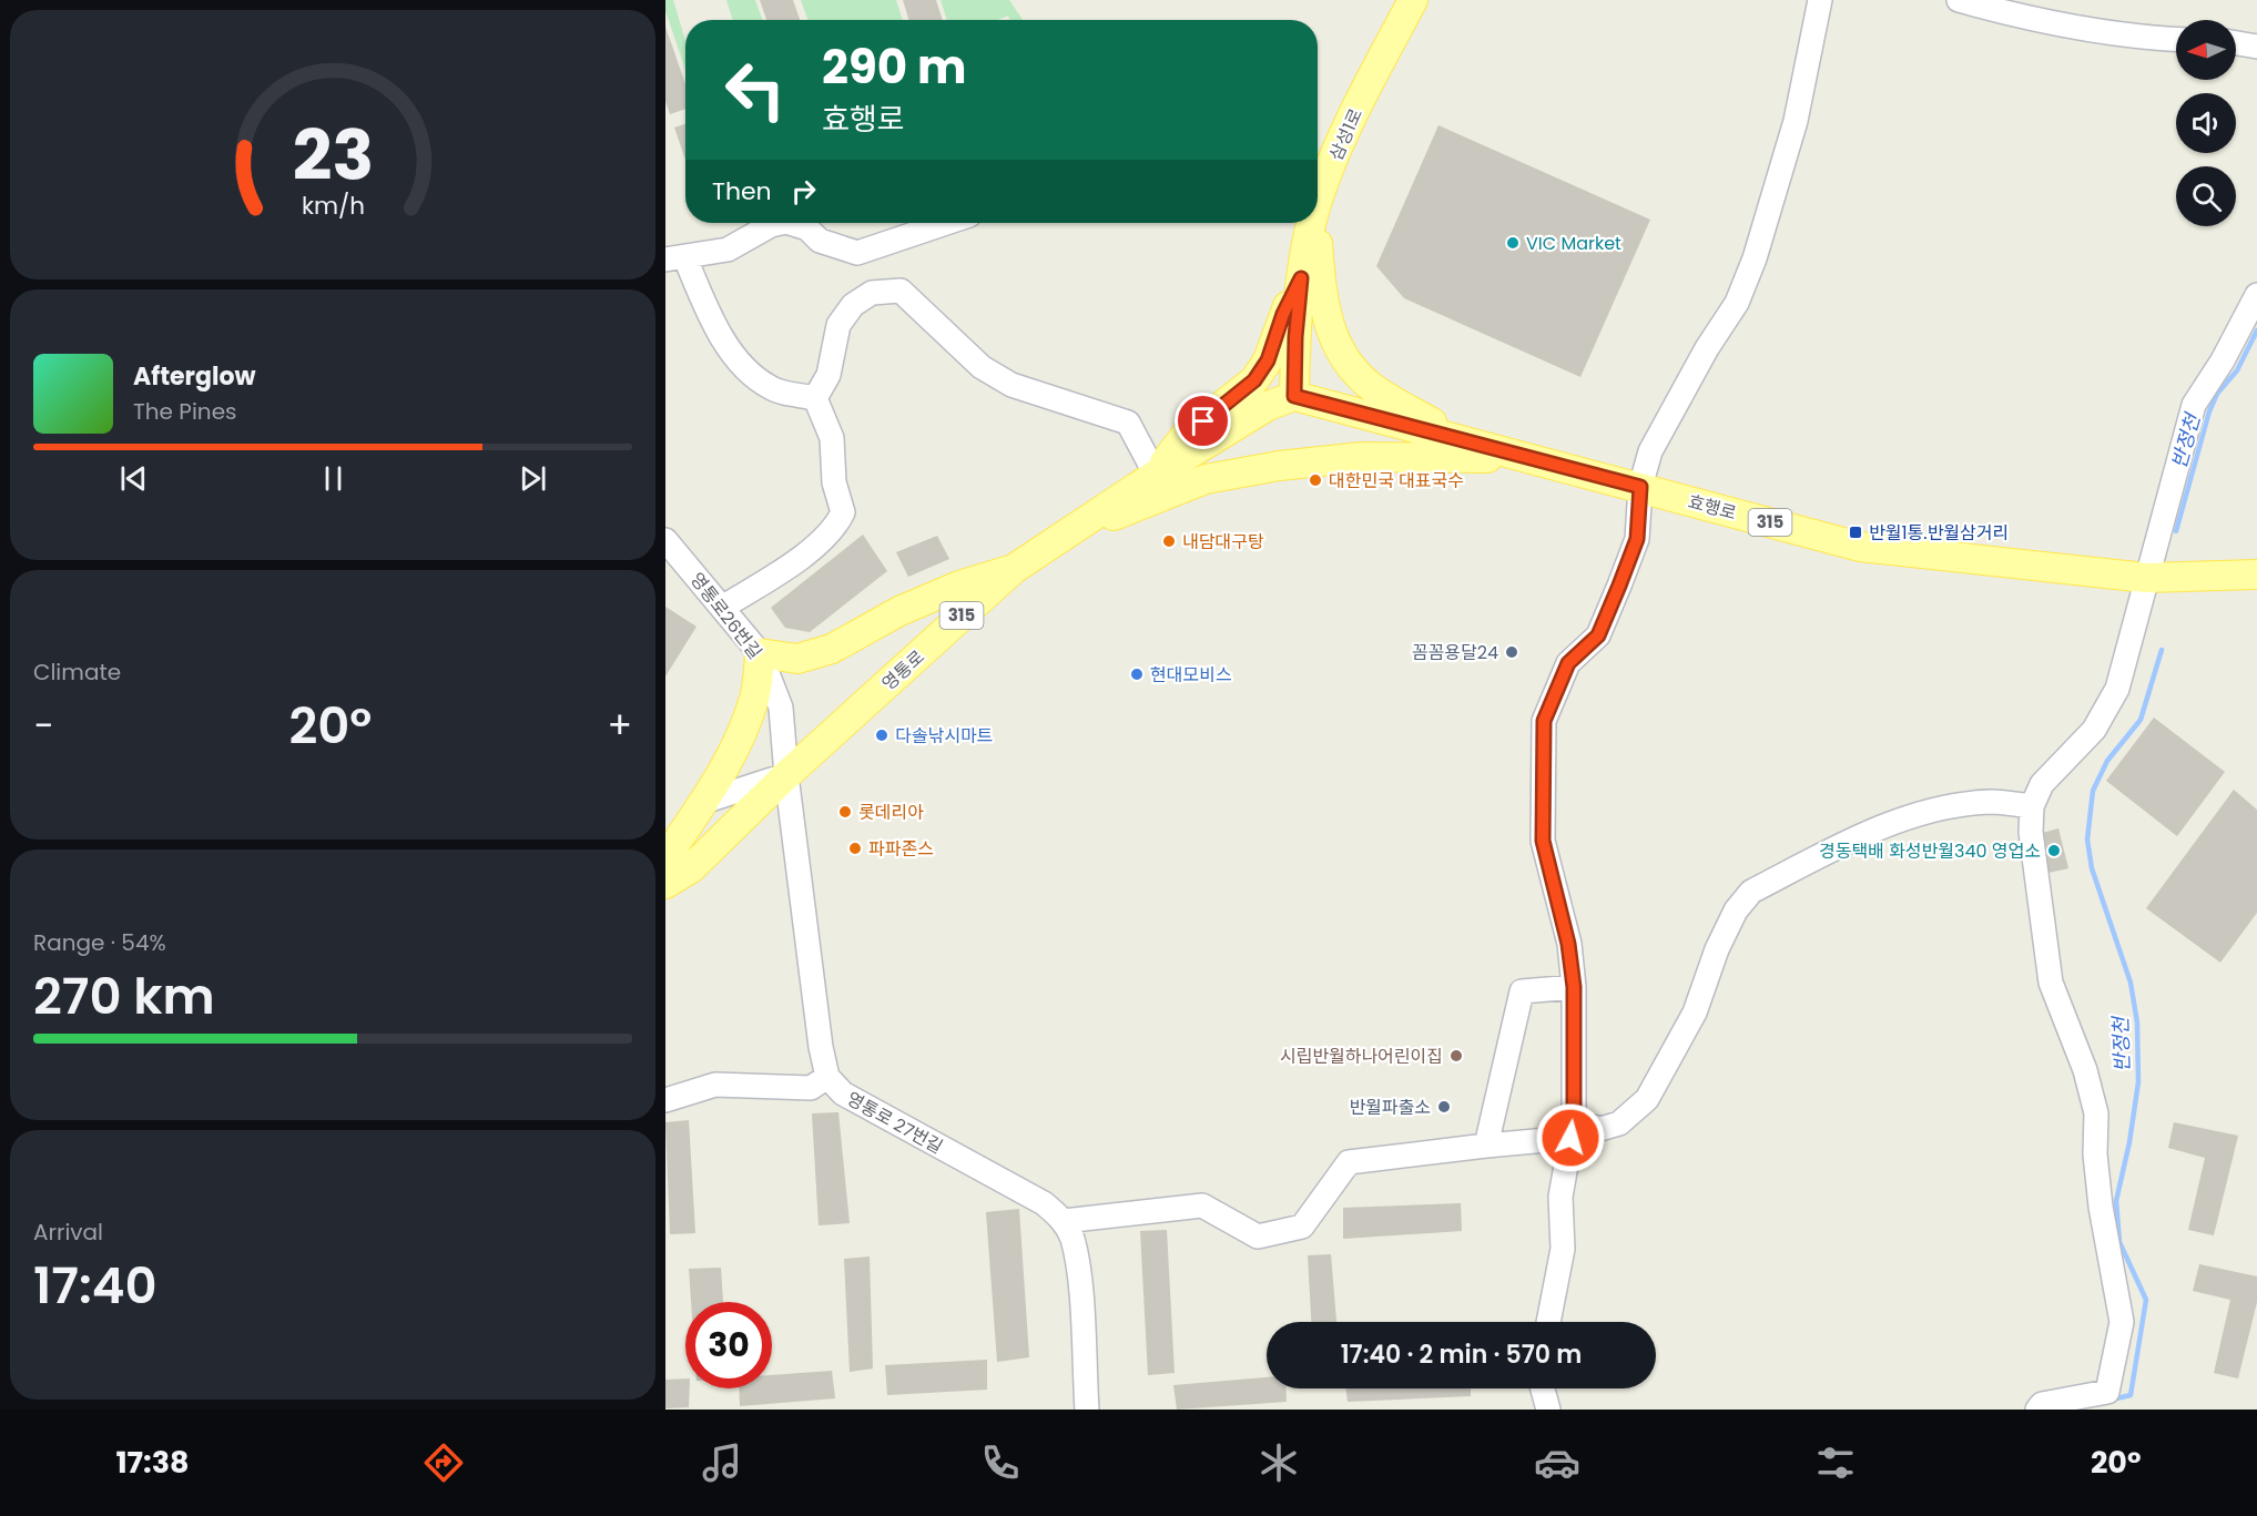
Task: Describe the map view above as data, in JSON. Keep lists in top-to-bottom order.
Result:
{
  "streets": {
    "main road": [
      "삼성1로",
      "효행로",
      "315",
      "영통로"
    ],
    "street": ["영통로26번길", "영통로 27번길"]
  },
  "crossings": [
    ["삼성1로", "효행로"],
    ["삼성1로", "영통로"],
    ["효행로", "315"],
    ["효행로", "영통로"],
    ["315", "영통로"],
    ["영통로26번길", "영통로"]
  ],
  "water": ["반정천"],
  "places": {
    "other": [
      "VIC Market",
      "대한민국 대표국수",
      "내담대구탕",
      "꼼꼼용달24",
      "현대모비스",
      "다솔낚시마트",
      "롯데리아",
      "파파존스",
      "경동택배 화성반월340 영업소",
      "시립반월하나어린이집",
      "반월파출소"
    ],
    "transit": ["반월1통.반월삼거리"]
  },
  "north": "left",
  "page": {
    "turn": ["290 m", "효행로"],
    "then": "Then",
    "song": ["Afterglow", "The Pines"],
    "tile": [
      "Climate",
      ["Range · 54%", "270 km"],
      ["Arrival", "17:40"]
    ],
    "heat": ["−", "20°", "+"],
    "limit": "30",
    "trip": "17:40 · 2 min · 570 m",
    "tabs": ["17:38", "20°"],
    "gauge": ["23", "km/h"]
  }
}
